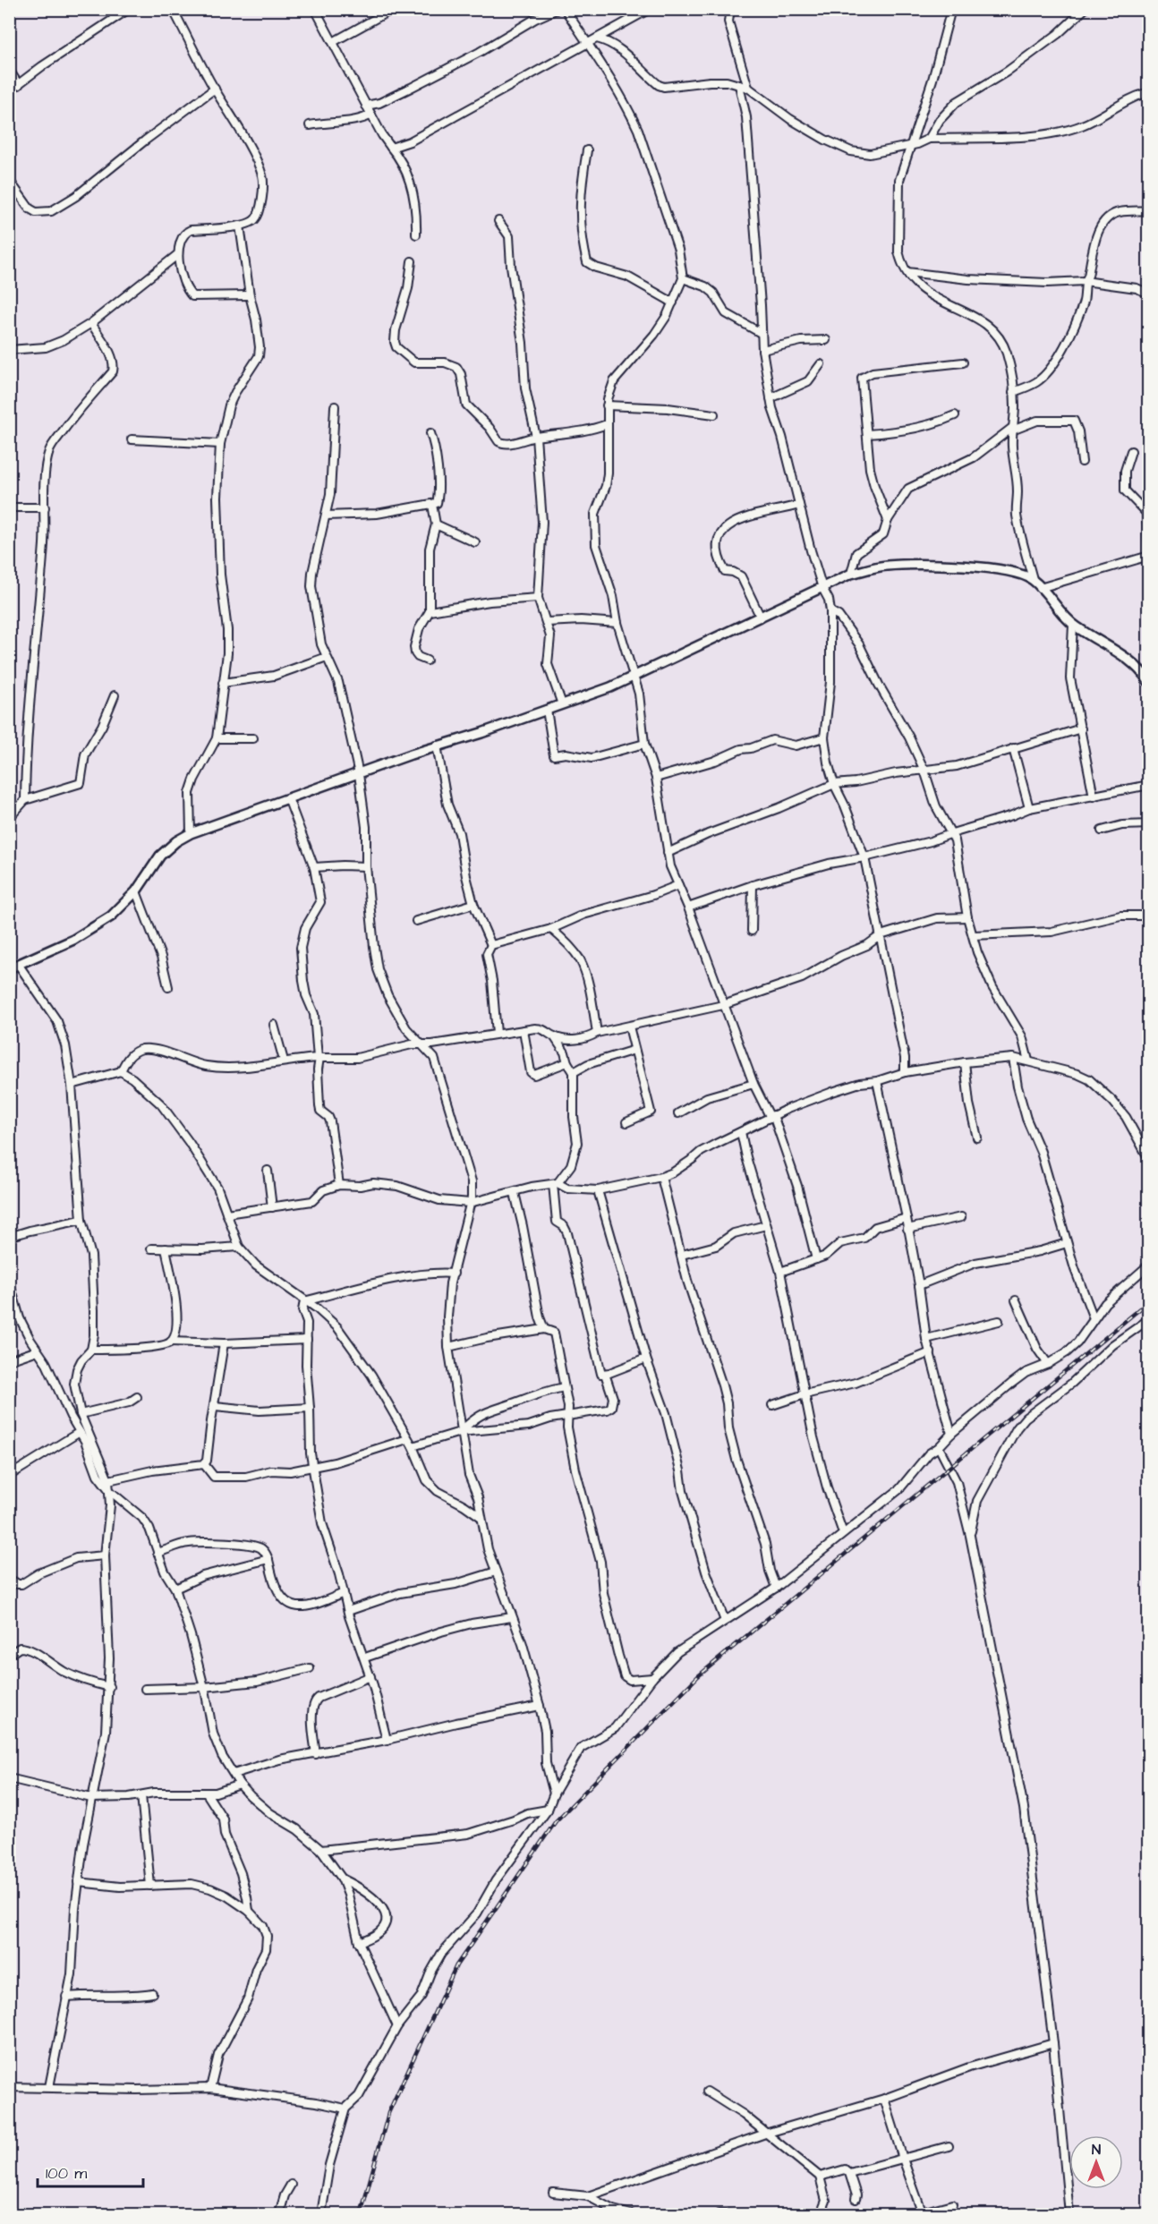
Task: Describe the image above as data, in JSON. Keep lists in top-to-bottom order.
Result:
{
  "scale_bar": "100 m",
  "north": "top"
}
